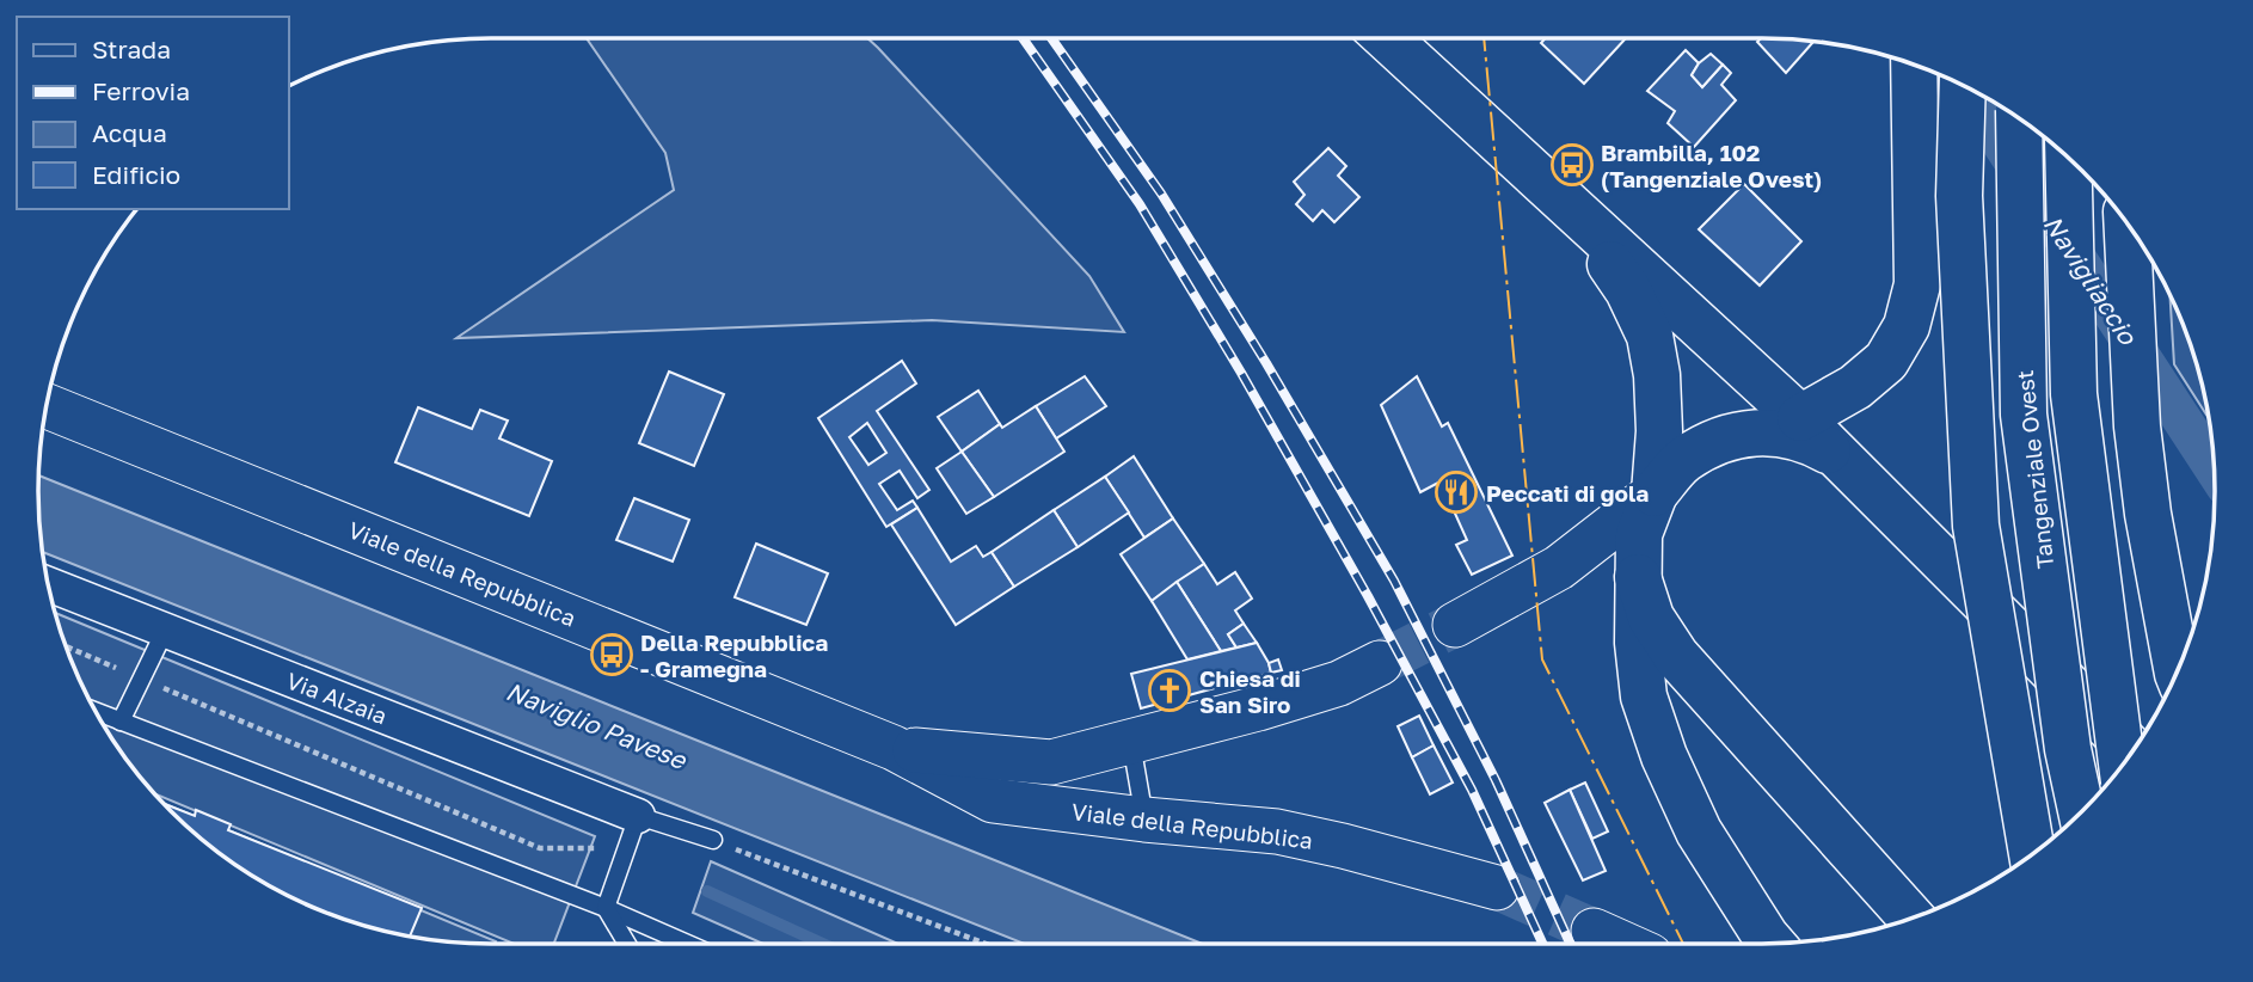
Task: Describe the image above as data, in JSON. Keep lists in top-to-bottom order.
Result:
{
  "streets": {
    "main road": ["Tangenziale Ovest"],
    "street": ["Viale della Repubblica", "Via Alzaia"]
  },
  "water": ["Navigliaccio", "Naviglio Pavese"],
  "places": {
    "bus stop": ["Brambilla, 102 (Tangenziale Ovest)", "Della Repubblica - Gramegna"],
    "restaurant": ["Peccati di gola"],
    "church": ["Chiesa di San Siro"]
  },
  "legend": [
    "Strada",
    "Ferrovia",
    "Acqua",
    "Edificio"
  ]
}
